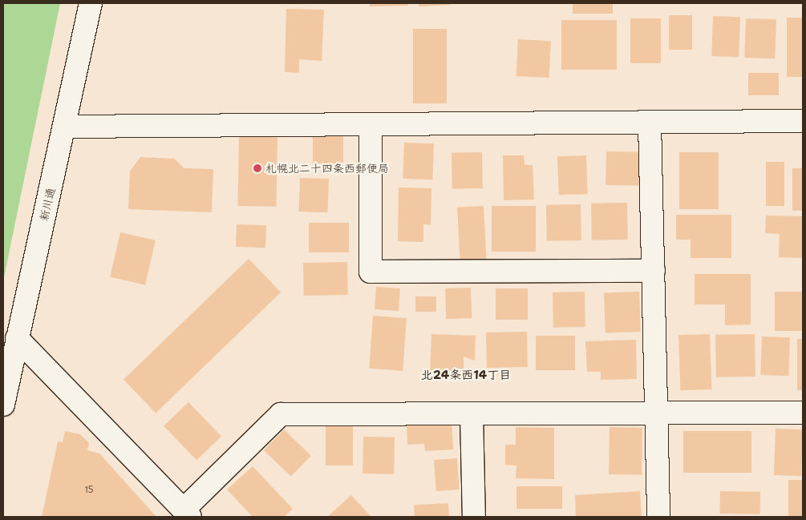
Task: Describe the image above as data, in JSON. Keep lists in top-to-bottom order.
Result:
{
  "streets": {
    "street": ["新川通"]
  },
  "districts": ["北24条西14丁目"],
  "places": ["札幌北二十四条西郵便局"],
  "house_numbers": ["15"]
}
